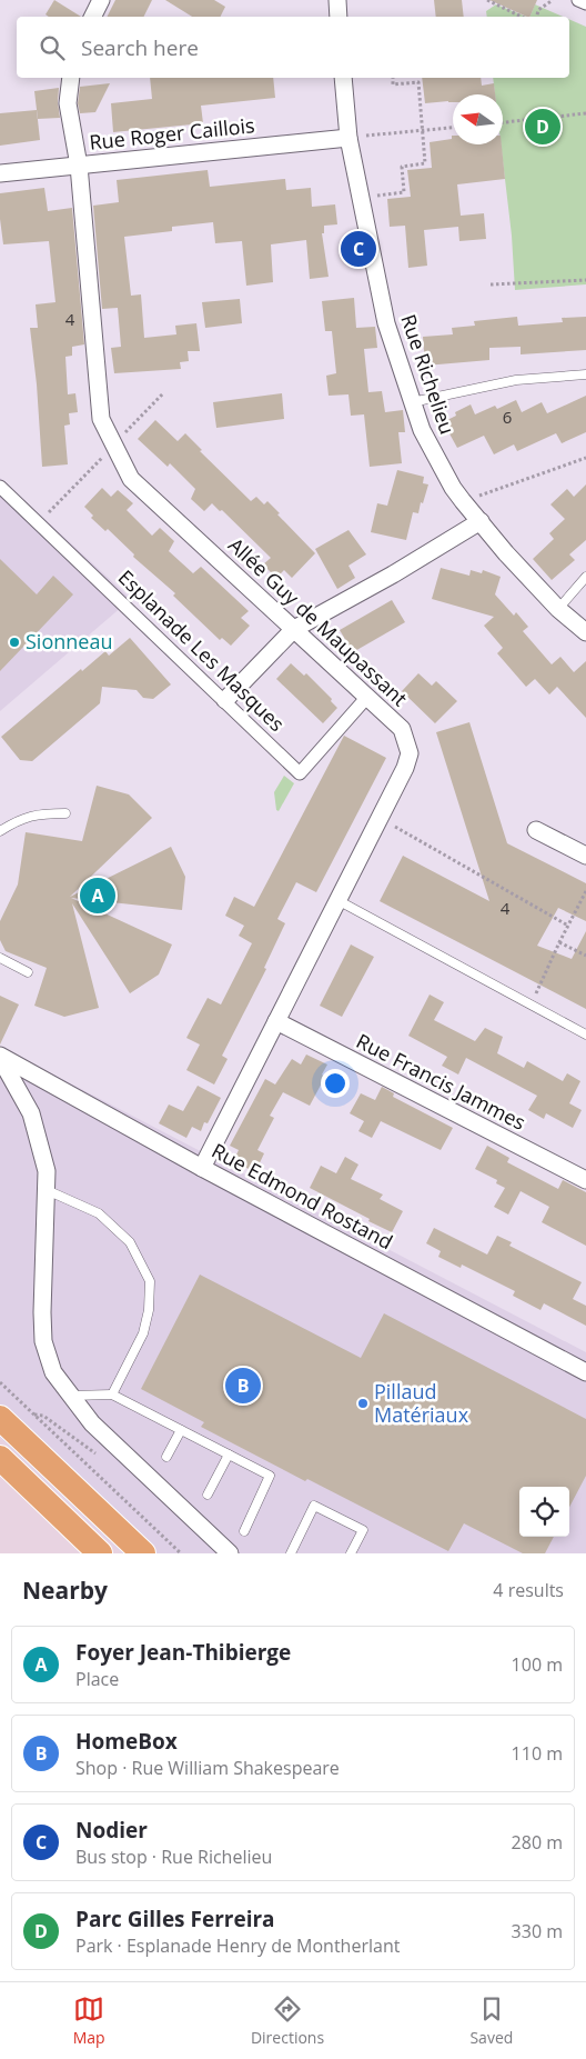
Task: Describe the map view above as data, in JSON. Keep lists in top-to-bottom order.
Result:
{
  "streets": {
    "street": [
      "Rue Roger Caillois",
      "Rue Richelieu",
      "Allée Guy de Maupassant",
      "Esplanade Les Masques",
      "Rue Francis Jammes",
      "Rue Edmond Rostand"
    ]
  },
  "crossings": [
    ["Rue Roger Caillois", "Rue Richelieu"],
    ["Rue Roger Caillois", "Allée Guy de Maupassant"],
    ["Allée Guy de Maupassant", "Esplanade Les Masques"],
    ["Allée Guy de Maupassant", "Rue Francis Jammes"],
    ["Allée Guy de Maupassant", "Rue Edmond Rostand"]
  ],
  "places": ["Sionneau", "Pillaud Matériaux"],
  "house_numbers": ["4", "6", "4"],
  "north": "left",
  "page": {
    "search": "Search here",
    "pins": [
      "D",
      "C",
      "A",
      "B"
    ],
    "heading": ["Nearby", "4 results"],
    "list": [
      {
        "mark": "A",
        "name": "Foyer Jean-Thibierge",
        "note": "Place",
        "value": "100 m"
      },
      {
        "mark": "B",
        "name": "HomeBox",
        "note": "Shop · Rue William Shakespeare",
        "value": "110 m"
      },
      {
        "mark": "C",
        "name": "Nodier",
        "note": "Bus stop · Rue Richelieu",
        "value": "280 m"
      },
      {
        "mark": "D",
        "name": "Parc Gilles Ferreira",
        "note": "Park · Esplanade Henry de Montherlant",
        "value": "330 m"
      }
    ],
    "nav": ["Map", "Directions", "Saved"]
  }
}
